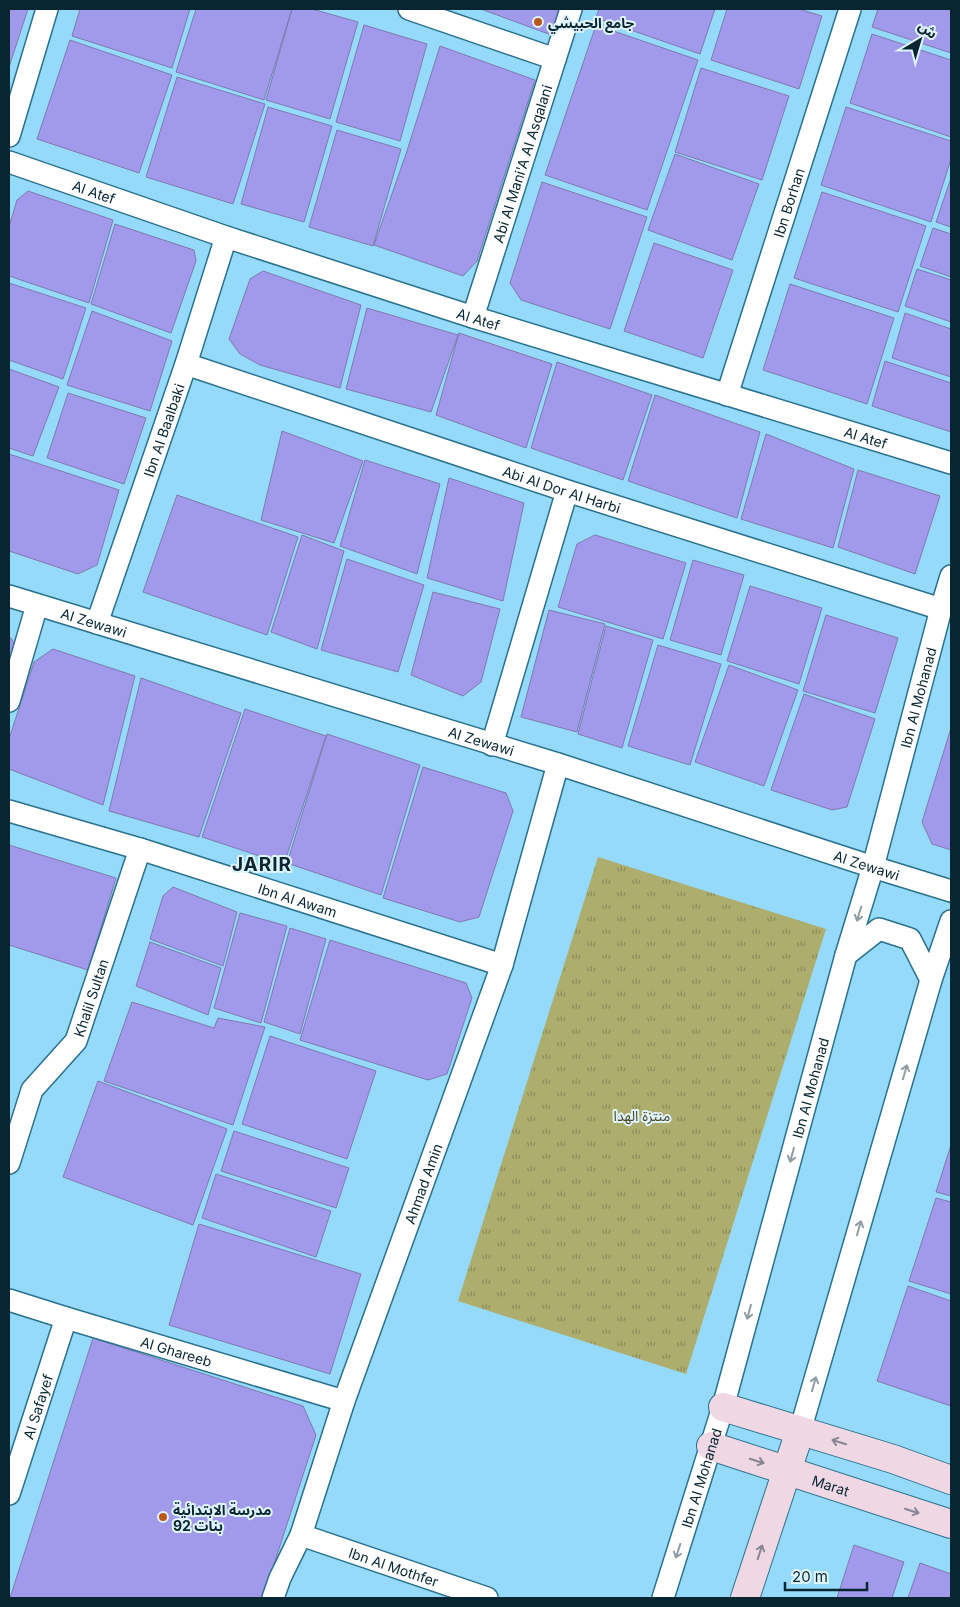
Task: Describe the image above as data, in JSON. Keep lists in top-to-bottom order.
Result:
{
  "streets": {
    "street": [
      "Abi Al Mani'A Al Asqalani",
      "Al Atef",
      "Ibn Borhan",
      "Ibn Al Baalbaki",
      "Abi Al Dor Al Harbi",
      "Al Zewawi",
      "Ibn Al Mohanad",
      "Ibn Al Awam",
      "Khalil Sultan",
      "Ahmad Amin",
      "Al Ghareeb",
      "Al Safayef",
      "Marat",
      "Ibn Al Mothfer"
    ]
  },
  "crossings": [
    ["Abi Al Mani'A Al Asqalani", "Al Atef"],
    ["Al Atef", "Ibn Borhan"],
    ["Al Atef", "Ibn Al Baalbaki"],
    ["Ibn Al Baalbaki", "Abi Al Dor Al Harbi"],
    ["Ibn Al Baalbaki", "Al Zewawi"],
    ["Abi Al Dor Al Harbi", "Ibn Al Mohanad"],
    ["Al Zewawi", "Ibn Al Mohanad"],
    ["Al Zewawi", "Ahmad Amin"],
    ["Ibn Al Mohanad", "Marat"],
    ["Ibn Al Awam", "Khalil Sultan"],
    ["Ibn Al Awam", "Ahmad Amin"],
    ["Ahmad Amin", "Al Ghareeb"],
    ["Ahmad Amin", "Ibn Al Mothfer"],
    ["Al Ghareeb", "Al Safayef"]
  ],
  "districts": ["JARIR"],
  "parks": ["منتزة الهدا"],
  "places": ["جامع الحبيشي", "مدرسة الابتدائية 92 بنات"],
  "scale_bar": "20 m",
  "north": "top right"
}
